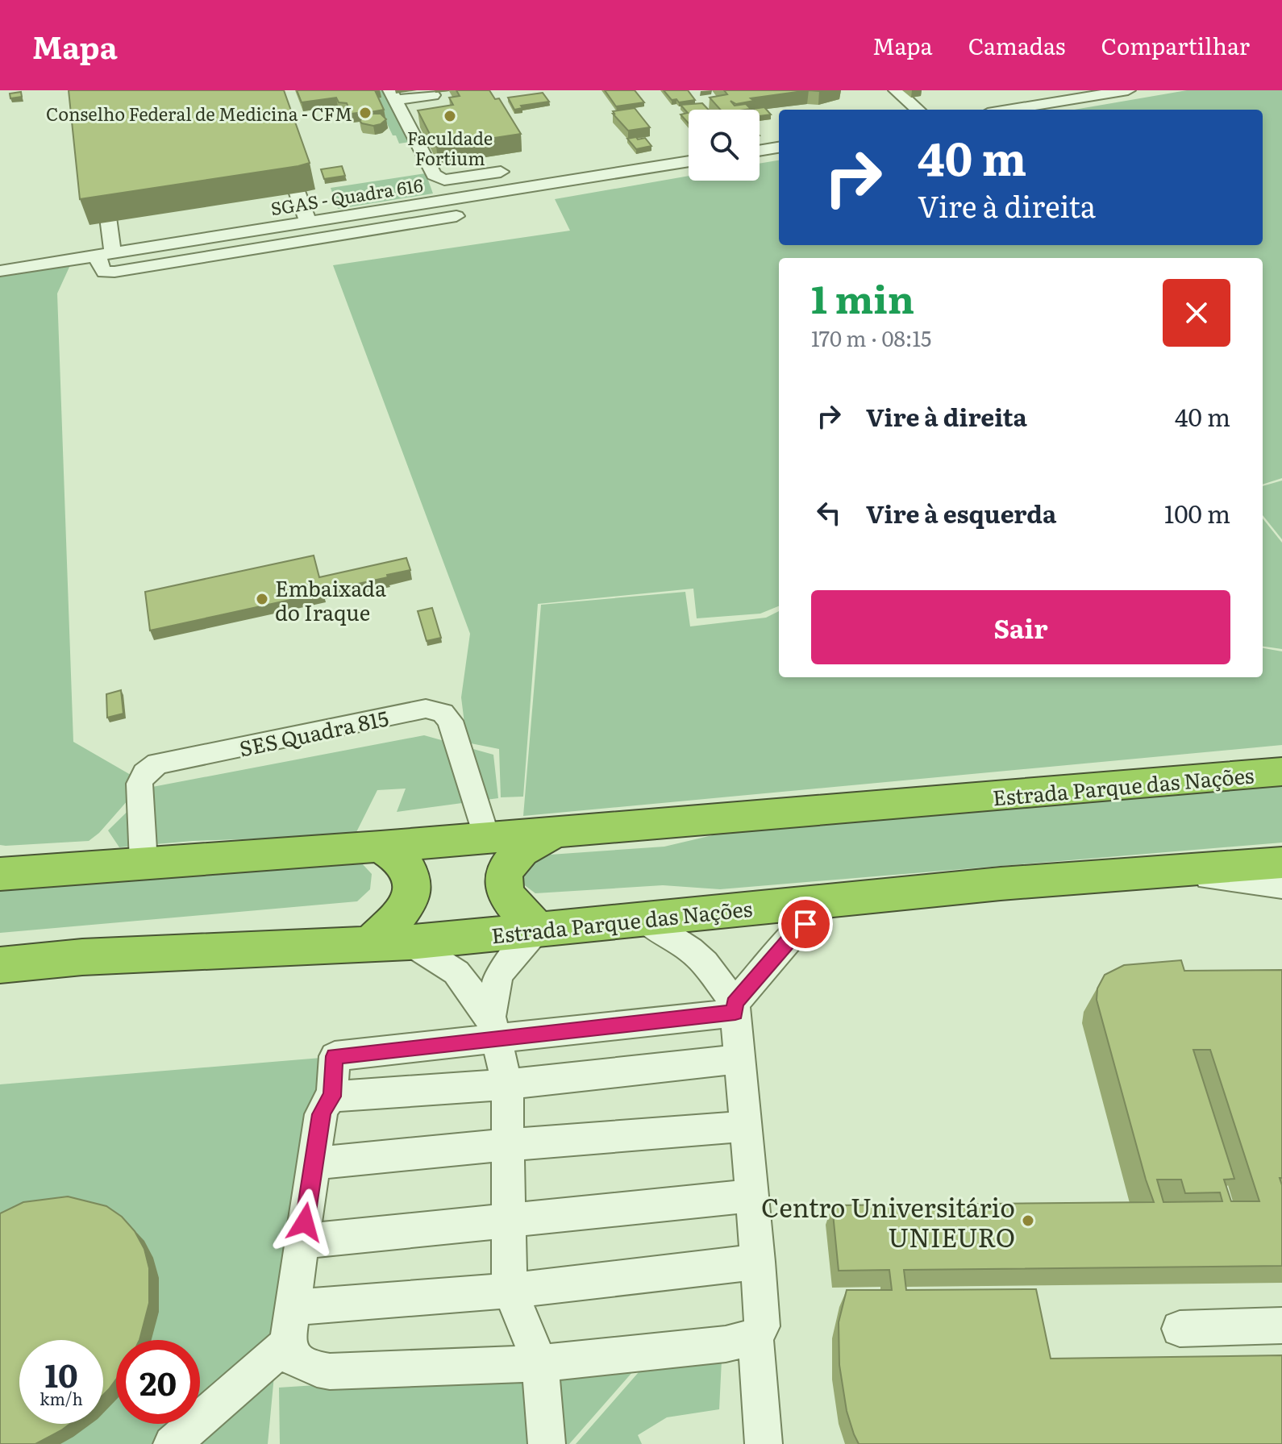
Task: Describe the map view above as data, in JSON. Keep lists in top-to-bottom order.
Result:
{
  "streets": {
    "highway": ["Estrada Parque das Nações"],
    "street": ["SGAS - Quadra 616", "SES Quadra 815"]
  },
  "crossings": [
    ["SES Quadra 815", "Estrada Parque das Nações"]
  ],
  "places": [
    "Conselho Federal de Medicina - CFM",
    "Faculdade Fortium",
    "Embaixada do Iraque",
    "Centro Universitário UNIEURO"
  ],
  "page": {
    "header": "Mapa",
    "nav": ["Mapa", "Camadas", "Compartilhar"],
    "turn": ["40 m", "Vire à direita"],
    "heading": ["1 min", "170 m · 08:15"],
    "list": [
      {
        "name": "Vire à direita",
        "value": "40 m"
      },
      {
        "name": "Vire à esquerda",
        "value": "100 m"
      }
    ],
    "buttons": "Sair",
    "speed": "10 km/h",
    "limit": "20"
  }
}
